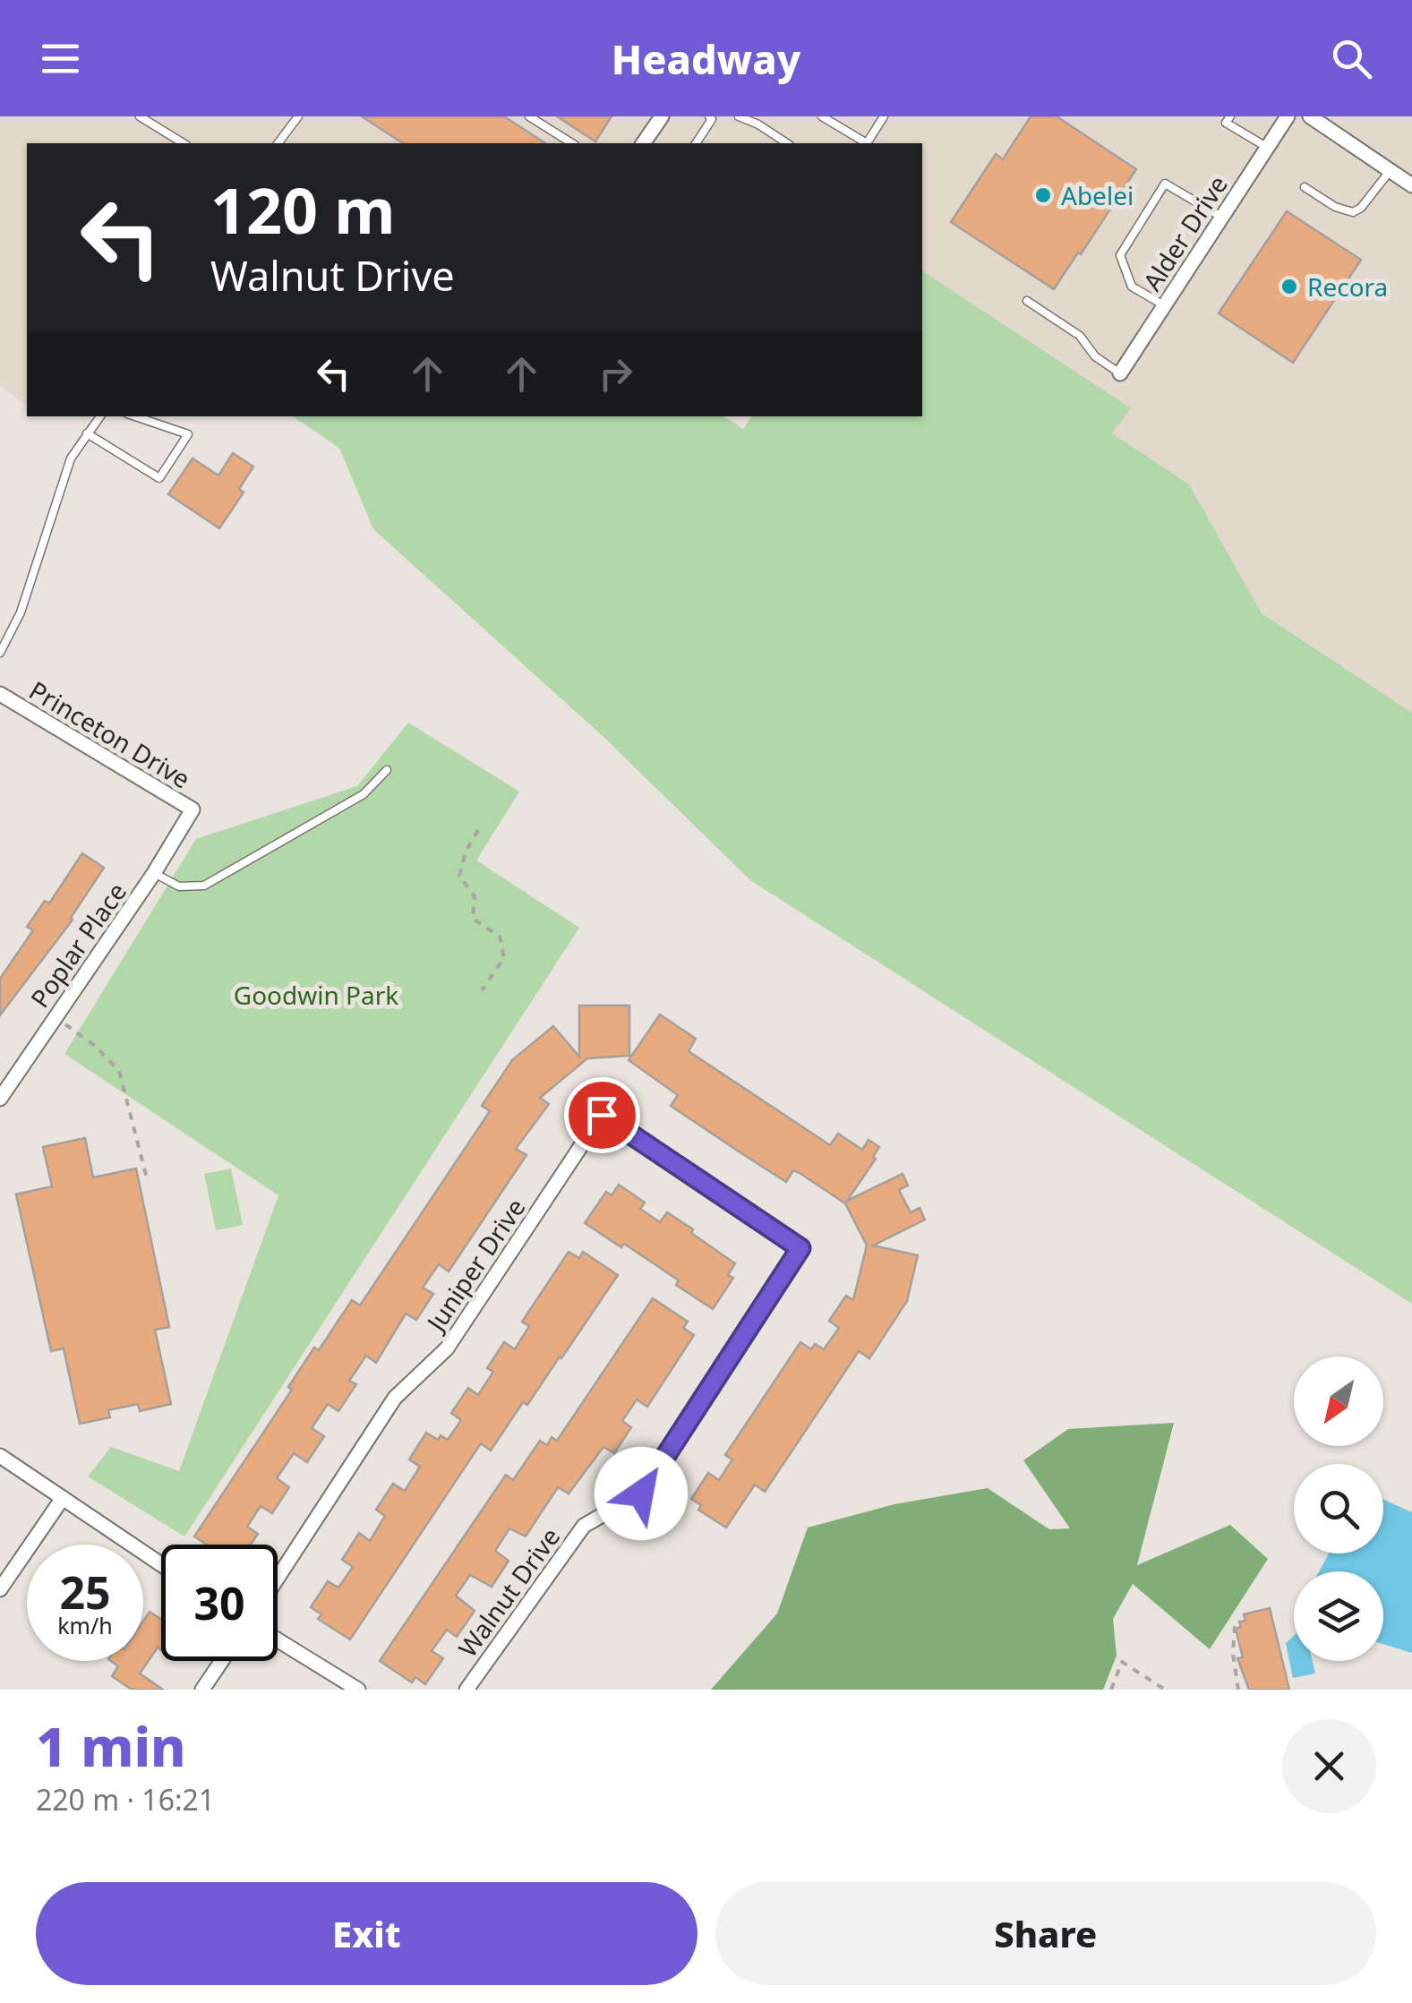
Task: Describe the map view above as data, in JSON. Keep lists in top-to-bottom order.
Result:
{
  "streets": {
    "street": [
      "Alder Drive",
      "Princeton Drive",
      "Poplar Place",
      "Juniper Drive",
      "Walnut Drive"
    ]
  },
  "crossings": [
    ["Princeton Drive", "Poplar Place"],
    ["Juniper Drive", "Walnut Drive"]
  ],
  "parks": ["Goodwin Park"],
  "places": ["Abelei", "Recora"],
  "north": "bottom left",
  "page": {
    "header": "Headway",
    "turn": ["120 m", "Walnut Drive"],
    "speed": "25 km/h",
    "limit": "30",
    "heading": ["1 min", "220 m · 16:21"],
    "buttons": ["Exit", "Share"]
  }
}
